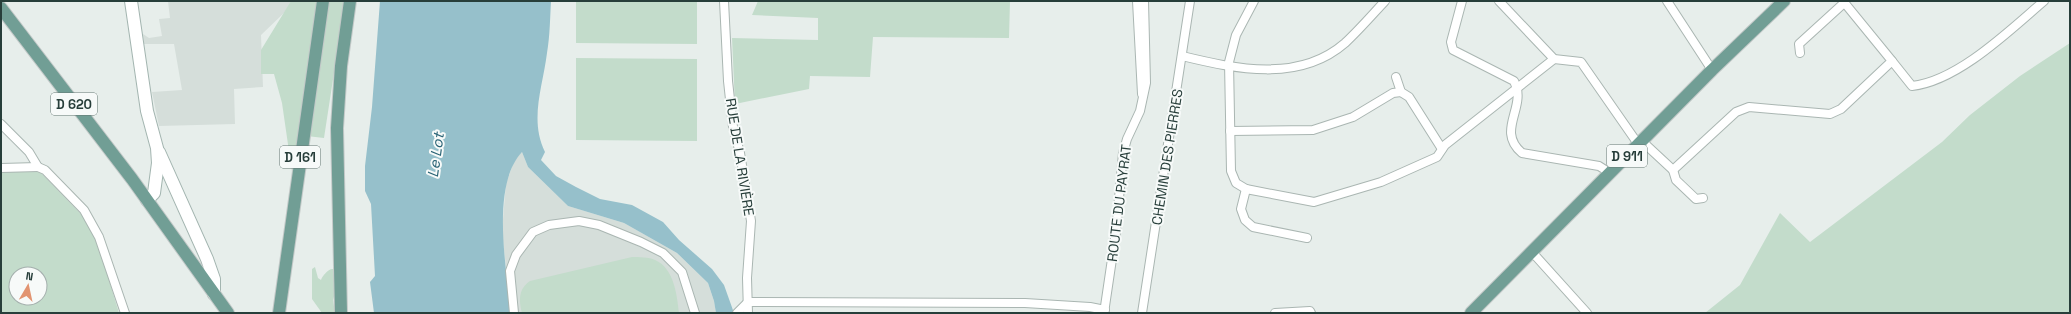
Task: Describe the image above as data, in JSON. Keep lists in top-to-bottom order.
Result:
{
  "streets": {
    "main road": ["D 620", "D 911", "D 161"],
    "street": ["RUE DE LA RIVIÈRE", "CHEMIN DES PIERRES", "ROUTE DU PAYRAT"]
  },
  "water": ["Le Lot"],
  "north": "top"
}
